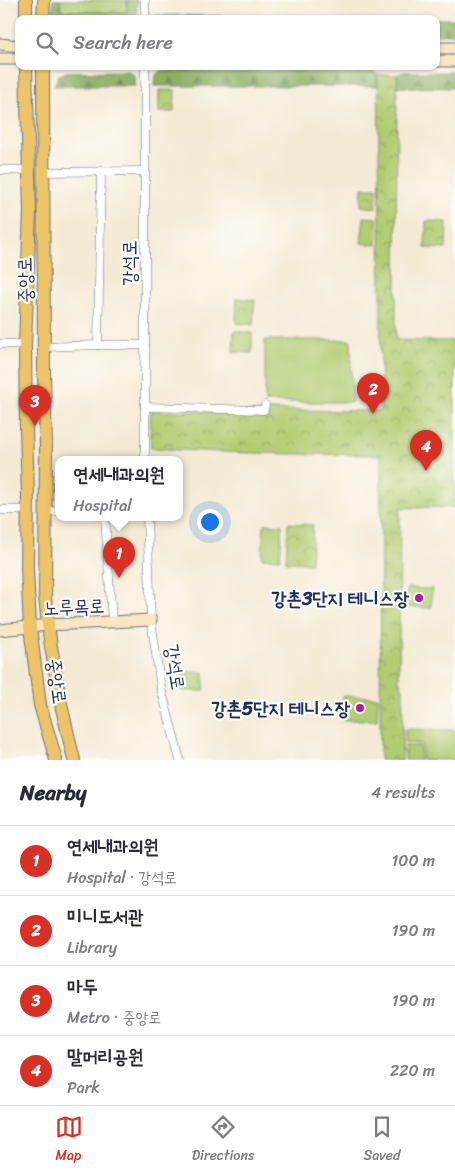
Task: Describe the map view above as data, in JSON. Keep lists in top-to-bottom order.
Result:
{
  "streets": {
    "main road": ["중앙로", "노루목로"],
    "street": ["강석로"]
  },
  "crossings": [
    ["강석로", "노루목로"],
    ["중앙로", "노루목로"]
  ],
  "places": ["강촌3단지 테니스장", "강촌5단지 테니스장"],
  "page": {
    "search": "Search here",
    "pins": [
      "2",
      "3",
      "4",
      "1"
    ],
    "popup": ["연세내과의원", "Hospital"],
    "heading": ["Nearby", "4 results"],
    "list": [
      {
        "mark": "1",
        "name": "연세내과의원",
        "note": "Hospital · 강석로",
        "value": "100 m"
      },
      {
        "mark": "2",
        "name": "미니도서관",
        "note": "Library",
        "value": "190 m"
      },
      {
        "mark": "3",
        "name": "마두",
        "note": "Metro · 중앙로",
        "value": "190 m"
      },
      {
        "mark": "4",
        "name": "말머리공원",
        "note": "Park",
        "value": "220 m"
      }
    ],
    "nav": ["Map", "Directions", "Saved"]
  }
}
